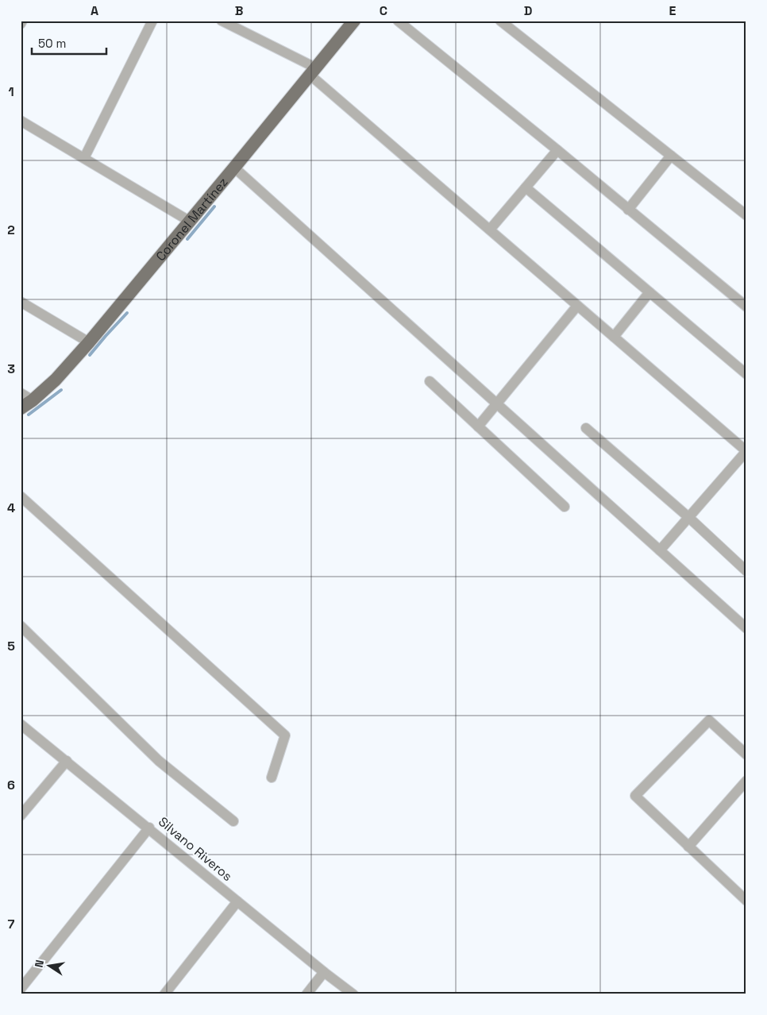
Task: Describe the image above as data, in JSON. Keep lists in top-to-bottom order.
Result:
{
  "streets": {
    "main road": ["Coronel Martínez"],
    "street": ["Silvano Riveros"]
  },
  "scale_bar": "50 m",
  "north": "left",
  "grid": {
    "columns": [
      "A",
      "B",
      "C",
      "D",
      "E"
    ],
    "rows": [
      "1",
      "2",
      "3",
      "4",
      "5",
      "6",
      "7"
    ]
  }
}
